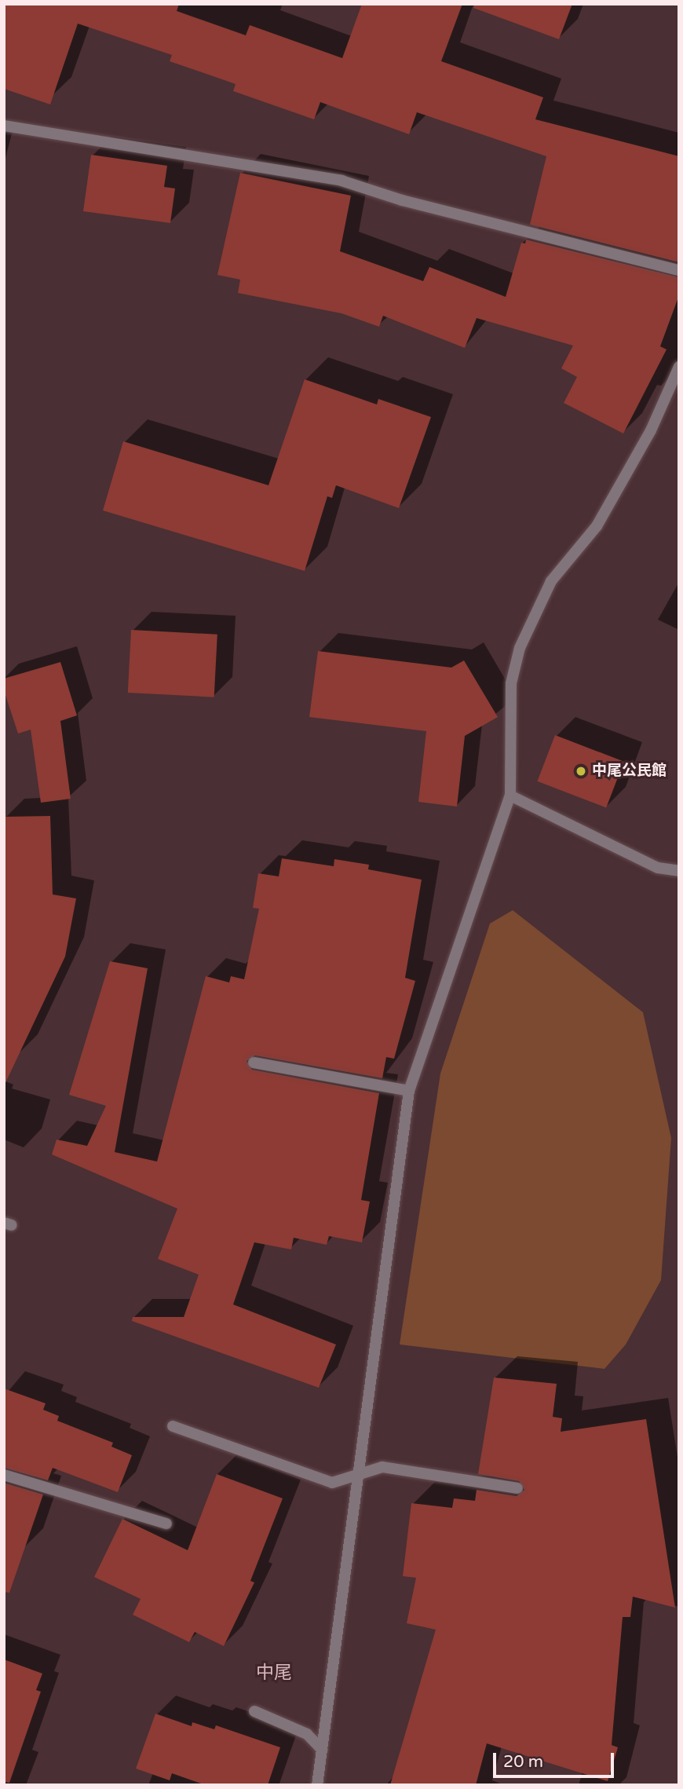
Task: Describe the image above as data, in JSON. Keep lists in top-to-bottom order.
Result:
{
  "districts": ["中尾"],
  "places": ["中尾公民館"],
  "scale_bar": "20 m"
}
